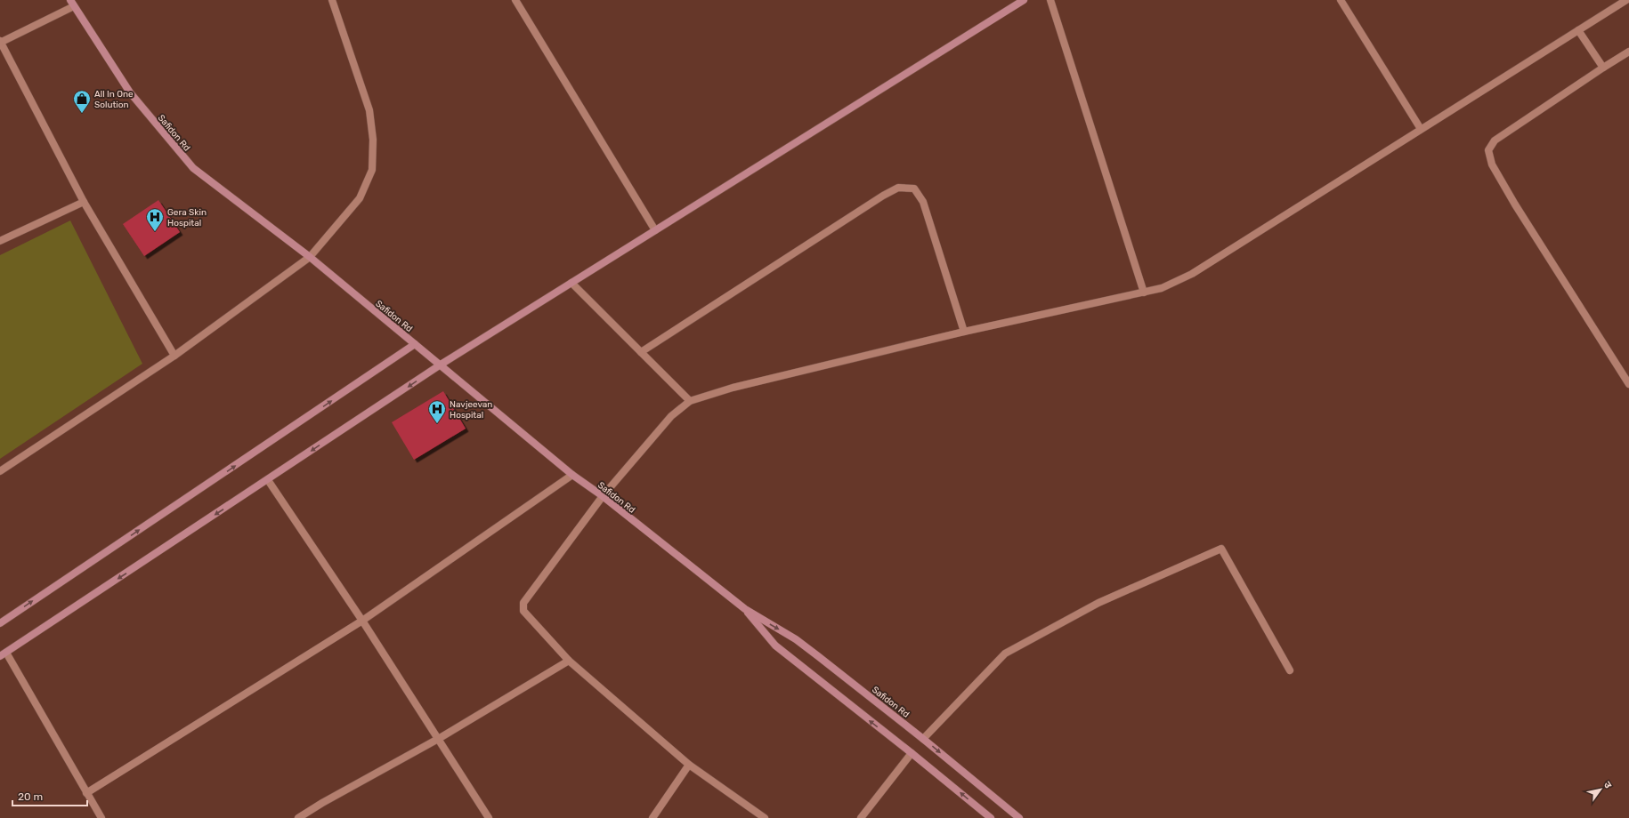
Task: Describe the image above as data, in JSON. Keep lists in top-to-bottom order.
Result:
{
  "streets": {
    "street": ["Safidon Rd"]
  },
  "places": {
    "shop": ["All In One Solution"],
    "hospital": ["Gera Skin Hospital", "Navjeevan Hospital"]
  },
  "scale_bar": "20 m",
  "north": "top right"
}
